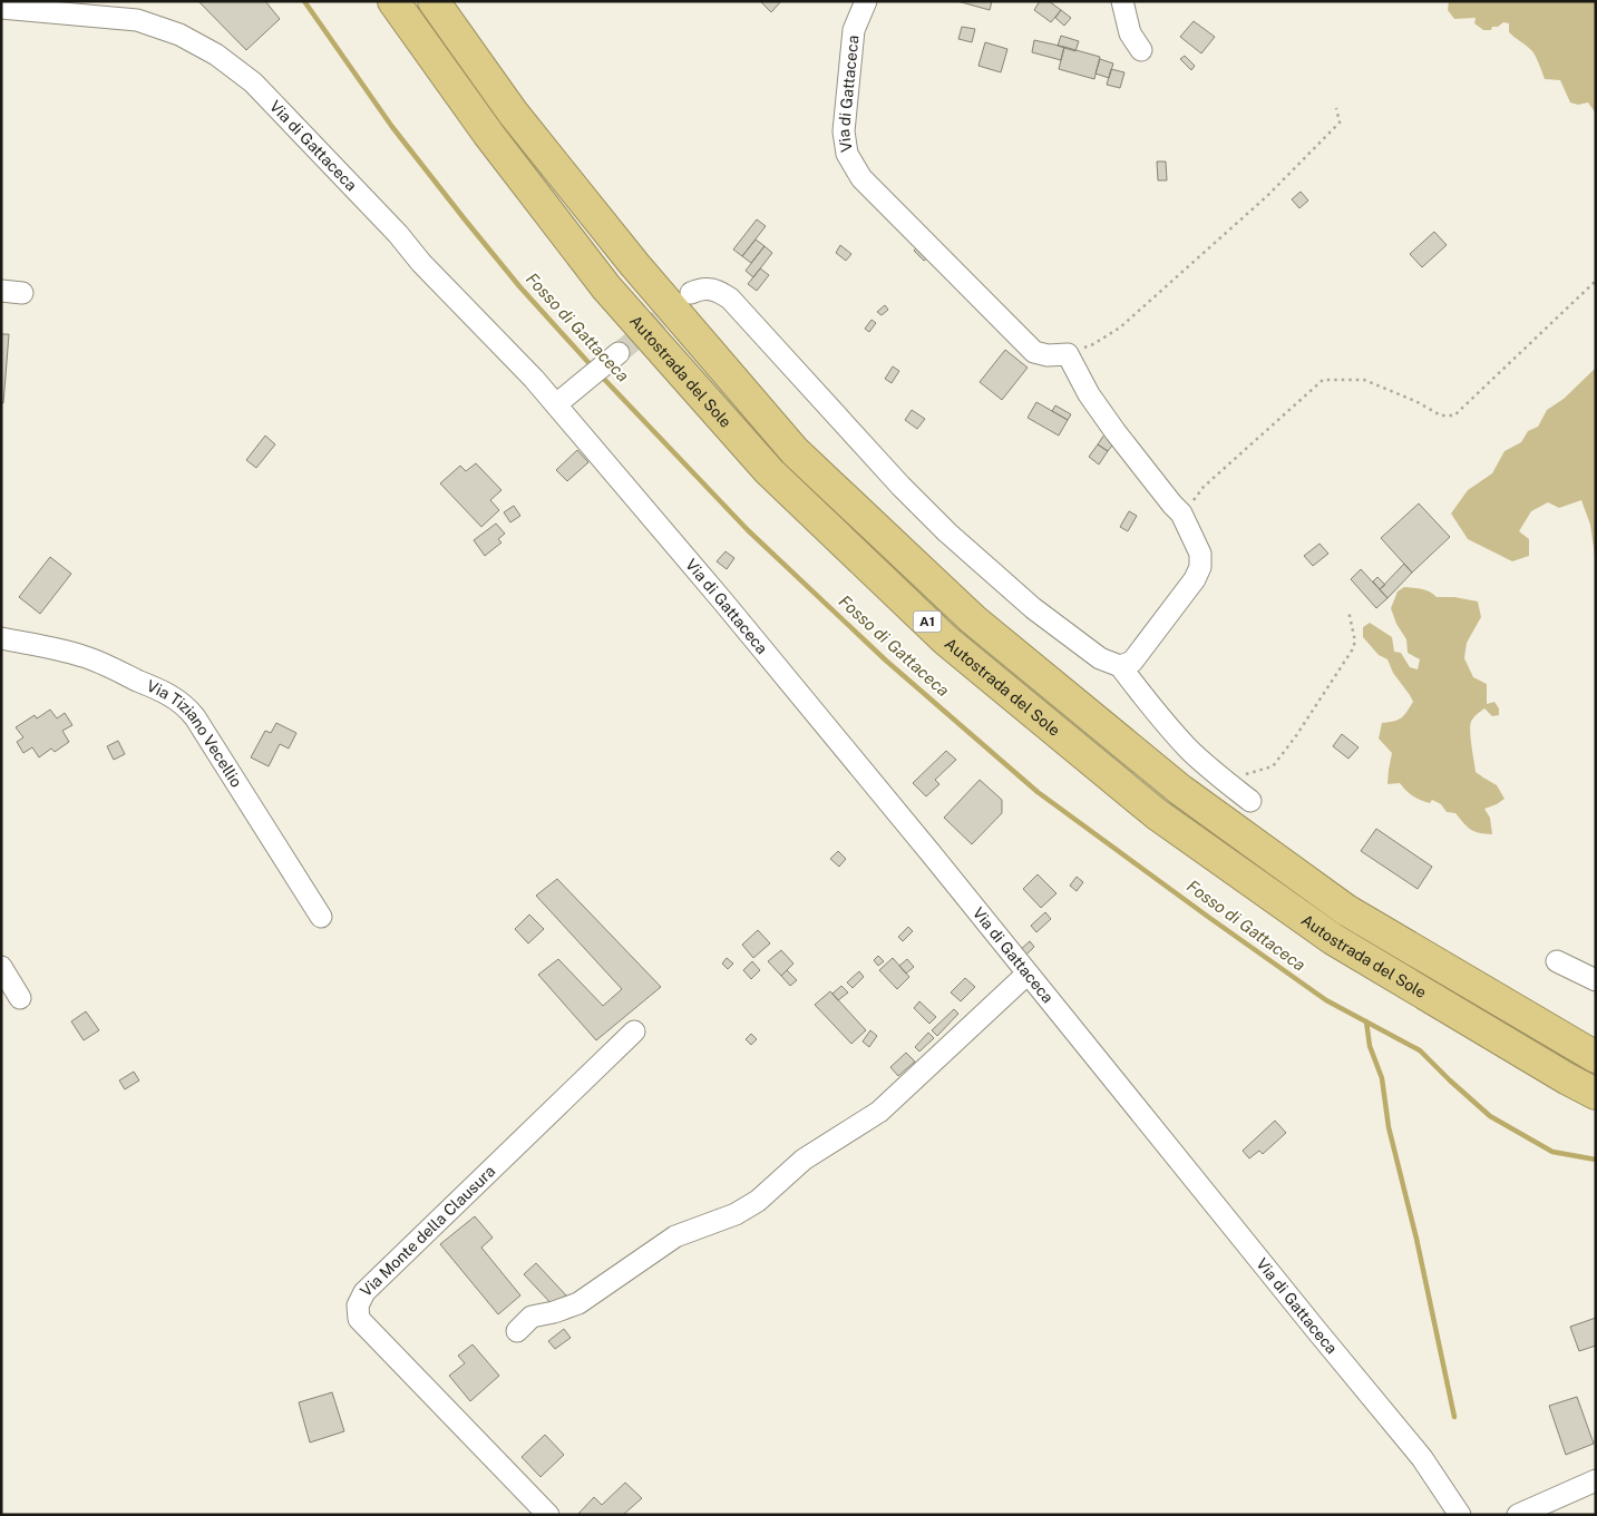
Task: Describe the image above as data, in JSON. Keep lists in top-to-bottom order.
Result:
{
  "streets": {
    "highway": ["Autostrada del Sole", "A1"],
    "street": ["Via di Gattaceca", "Via Tiziano Vecellio", "Via Monte della Clausura"]
  },
  "water": ["Fosso di Gattaceca"]
}
